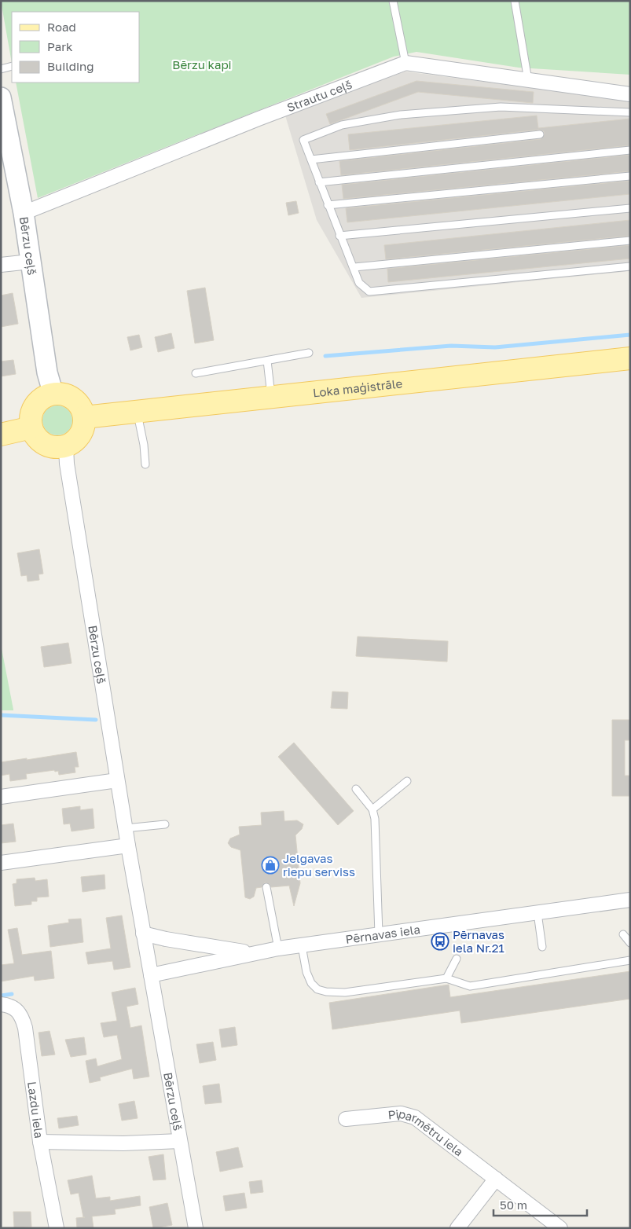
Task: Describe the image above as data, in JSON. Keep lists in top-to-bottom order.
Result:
{
  "streets": {
    "main road": ["Loka maģistrāle"],
    "street": [
      "Strautu ceļš",
      "Bērzu ceļš",
      "Pērnavas iela",
      "Lazdu iela",
      "Piparmētru iela"
    ]
  },
  "crossings": [
    ["Strautu ceļš", "Bērzu ceļš"],
    ["Bērzu ceļš", "Loka maģistrāle"]
  ],
  "parks": ["Bērzu kapi"],
  "places": {
    "shop": ["Jelgavas riepu serviss"],
    "bus stop": ["Pērnavas iela Nr.21"]
  },
  "legend": ["Road", "Park", "Building"],
  "scale_bar": "50 m"
}
